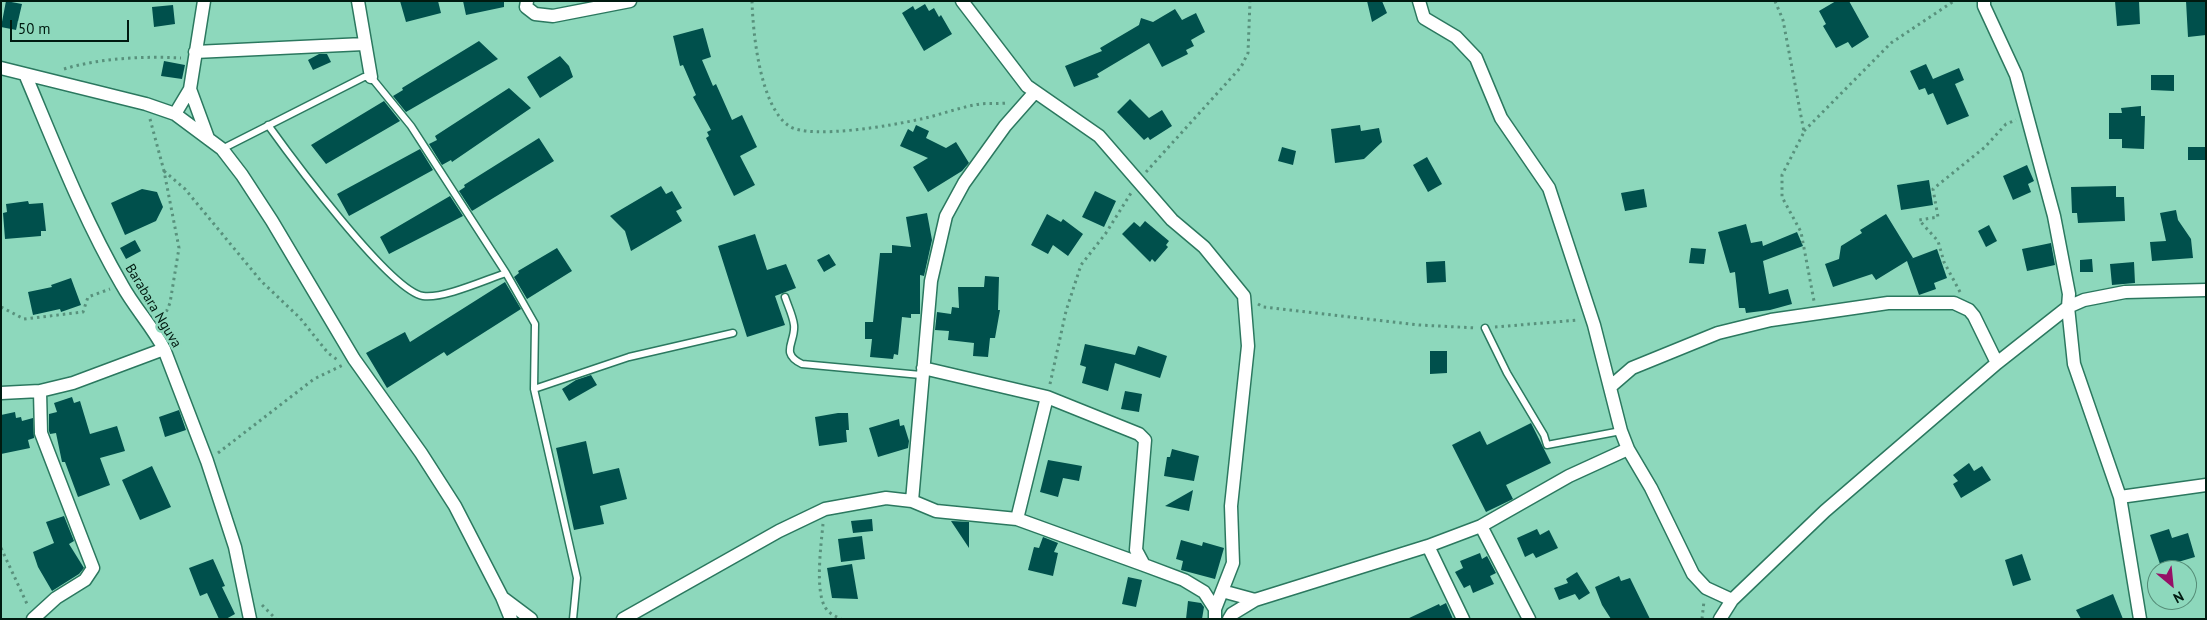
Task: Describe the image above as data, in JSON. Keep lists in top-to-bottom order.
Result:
{
  "streets": {
    "street": ["Barabara Nguva"]
  },
  "scale_bar": "50 m",
  "north": "bottom right"
}
